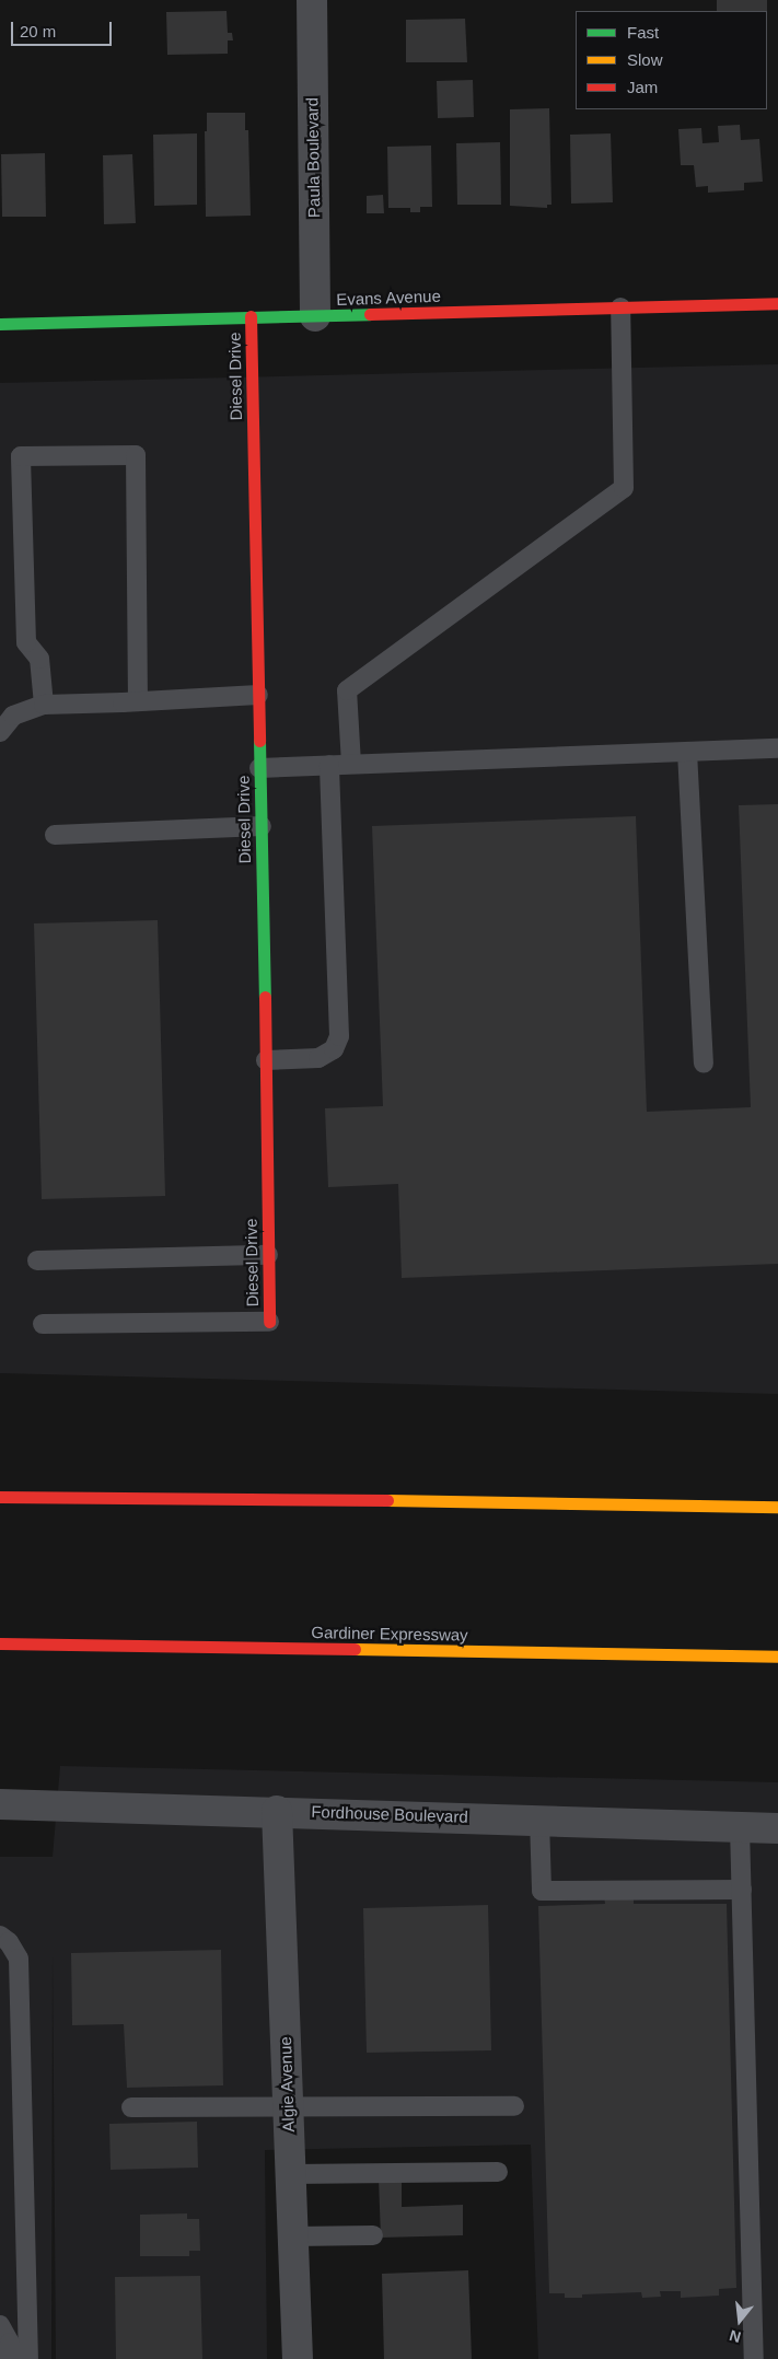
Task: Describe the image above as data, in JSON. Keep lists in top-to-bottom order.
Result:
{
  "streets": {
    "main road": ["Evans Avenue", "Diesel Drive", "Gardiner Expressway"],
    "street": ["Paula Boulevard", "Fordhouse Boulevard", "Algie Avenue"]
  },
  "crossings": [
    ["Paula Boulevard", "Evans Avenue"],
    ["Evans Avenue", "Diesel Drive"],
    ["Fordhouse Boulevard", "Algie Avenue"]
  ],
  "legend": ["Fast", "Slow", "Jam"],
  "scale_bar": "20 m",
  "north": "bottom"
}
